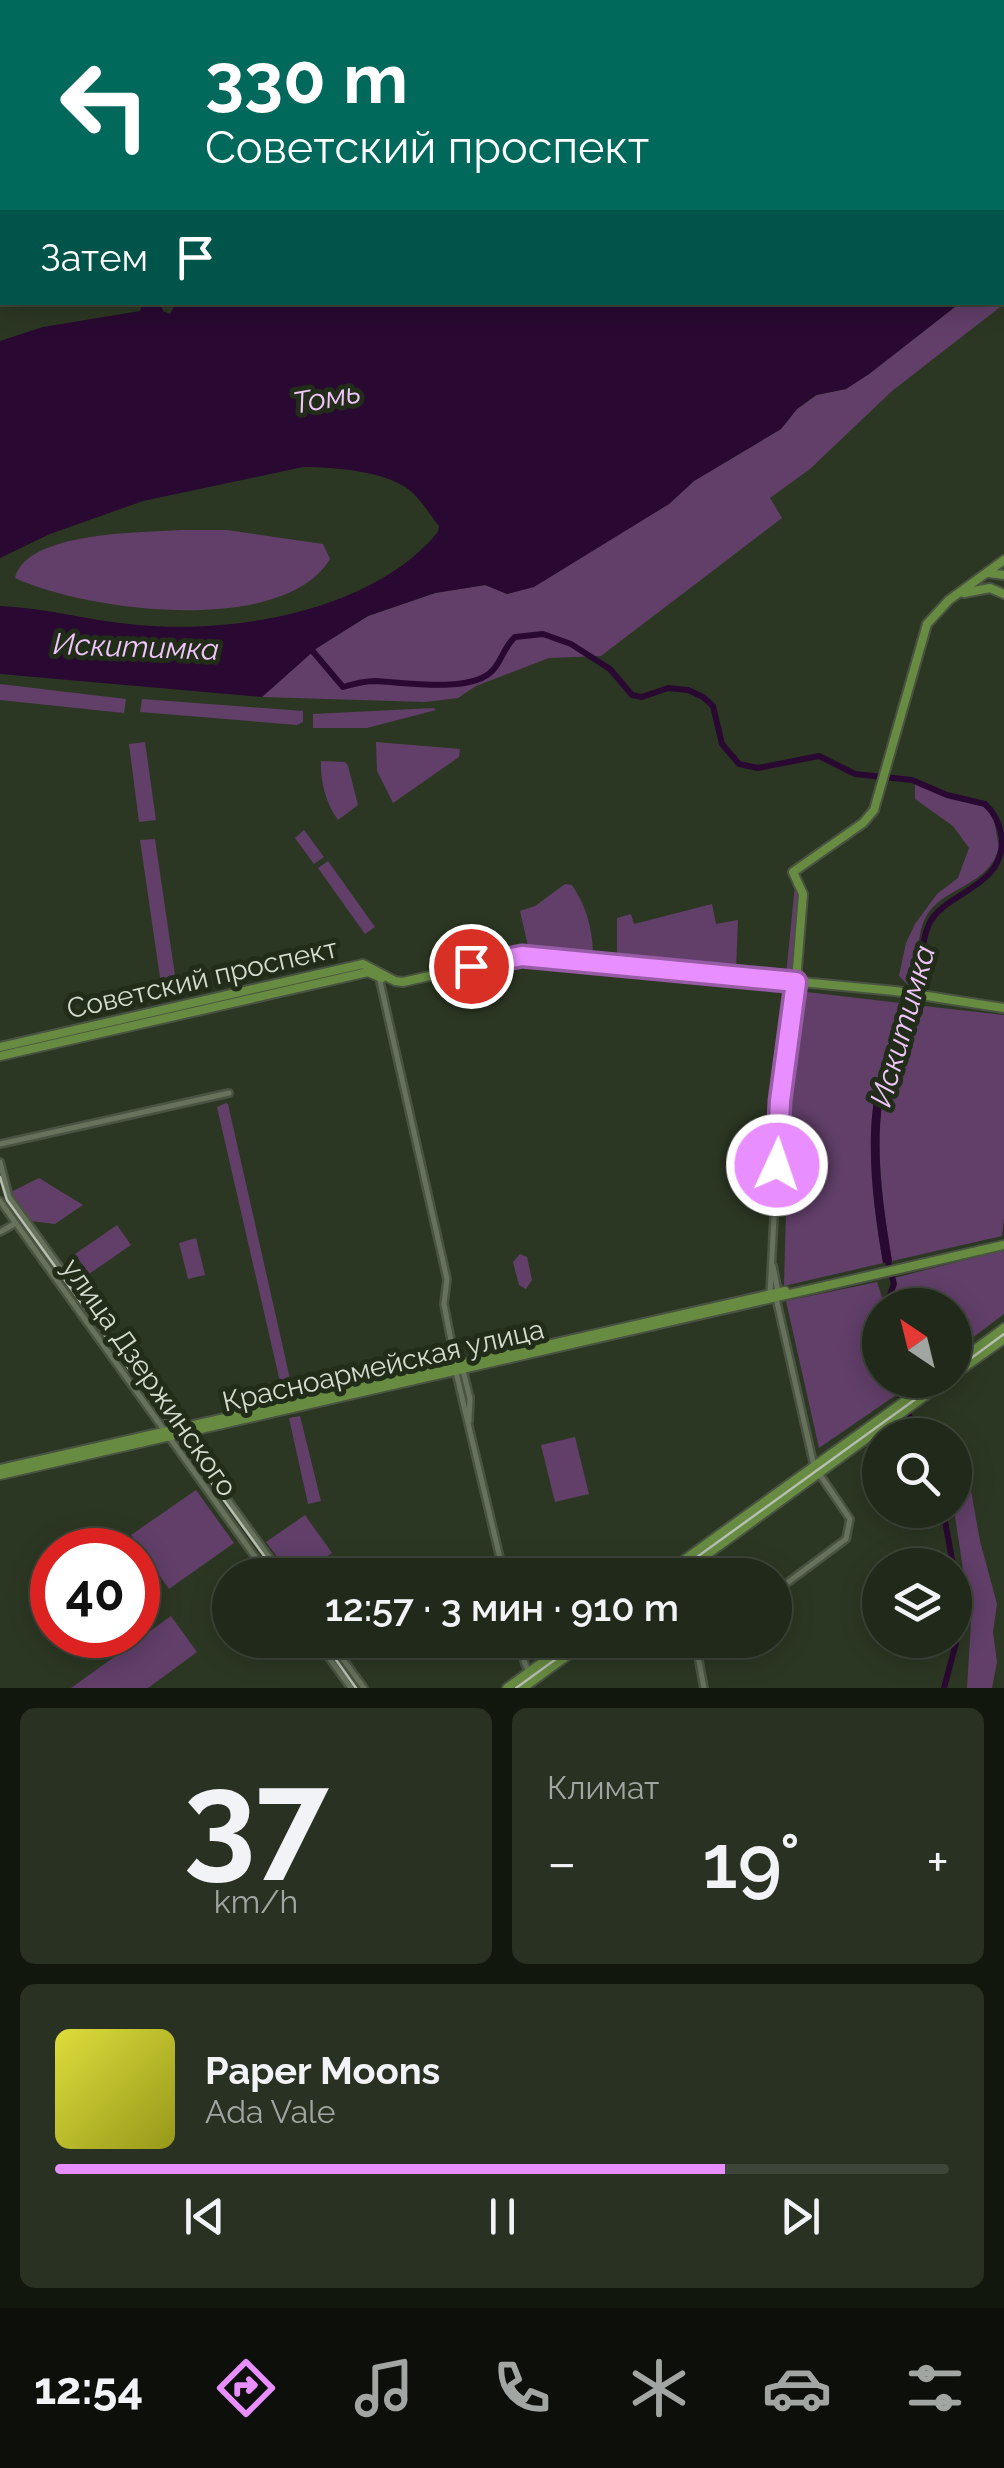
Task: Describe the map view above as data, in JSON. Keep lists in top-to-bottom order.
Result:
{
  "streets": {
    "main road": ["Советский проспект", "Красноармейская улица"],
    "street": ["улица Дзержинского"]
  },
  "crossings": [
    ["Красноармейская улица", "улица Дзержинского"]
  ],
  "water": ["Томь", "Искитимка"],
  "north": "top left",
  "page": {
    "turn": ["330 m", "Советский проспект"],
    "then": "Затем",
    "limit": "40",
    "trip": "12:57 · 3 мин · 910 m",
    "tile": [
      ["37", "km/h"],
      "Климат"
    ],
    "heat": ["−", "19°", "+"],
    "song": ["Paper Moons", "Ada Vale"],
    "tabs": "12:54"
  }
}
